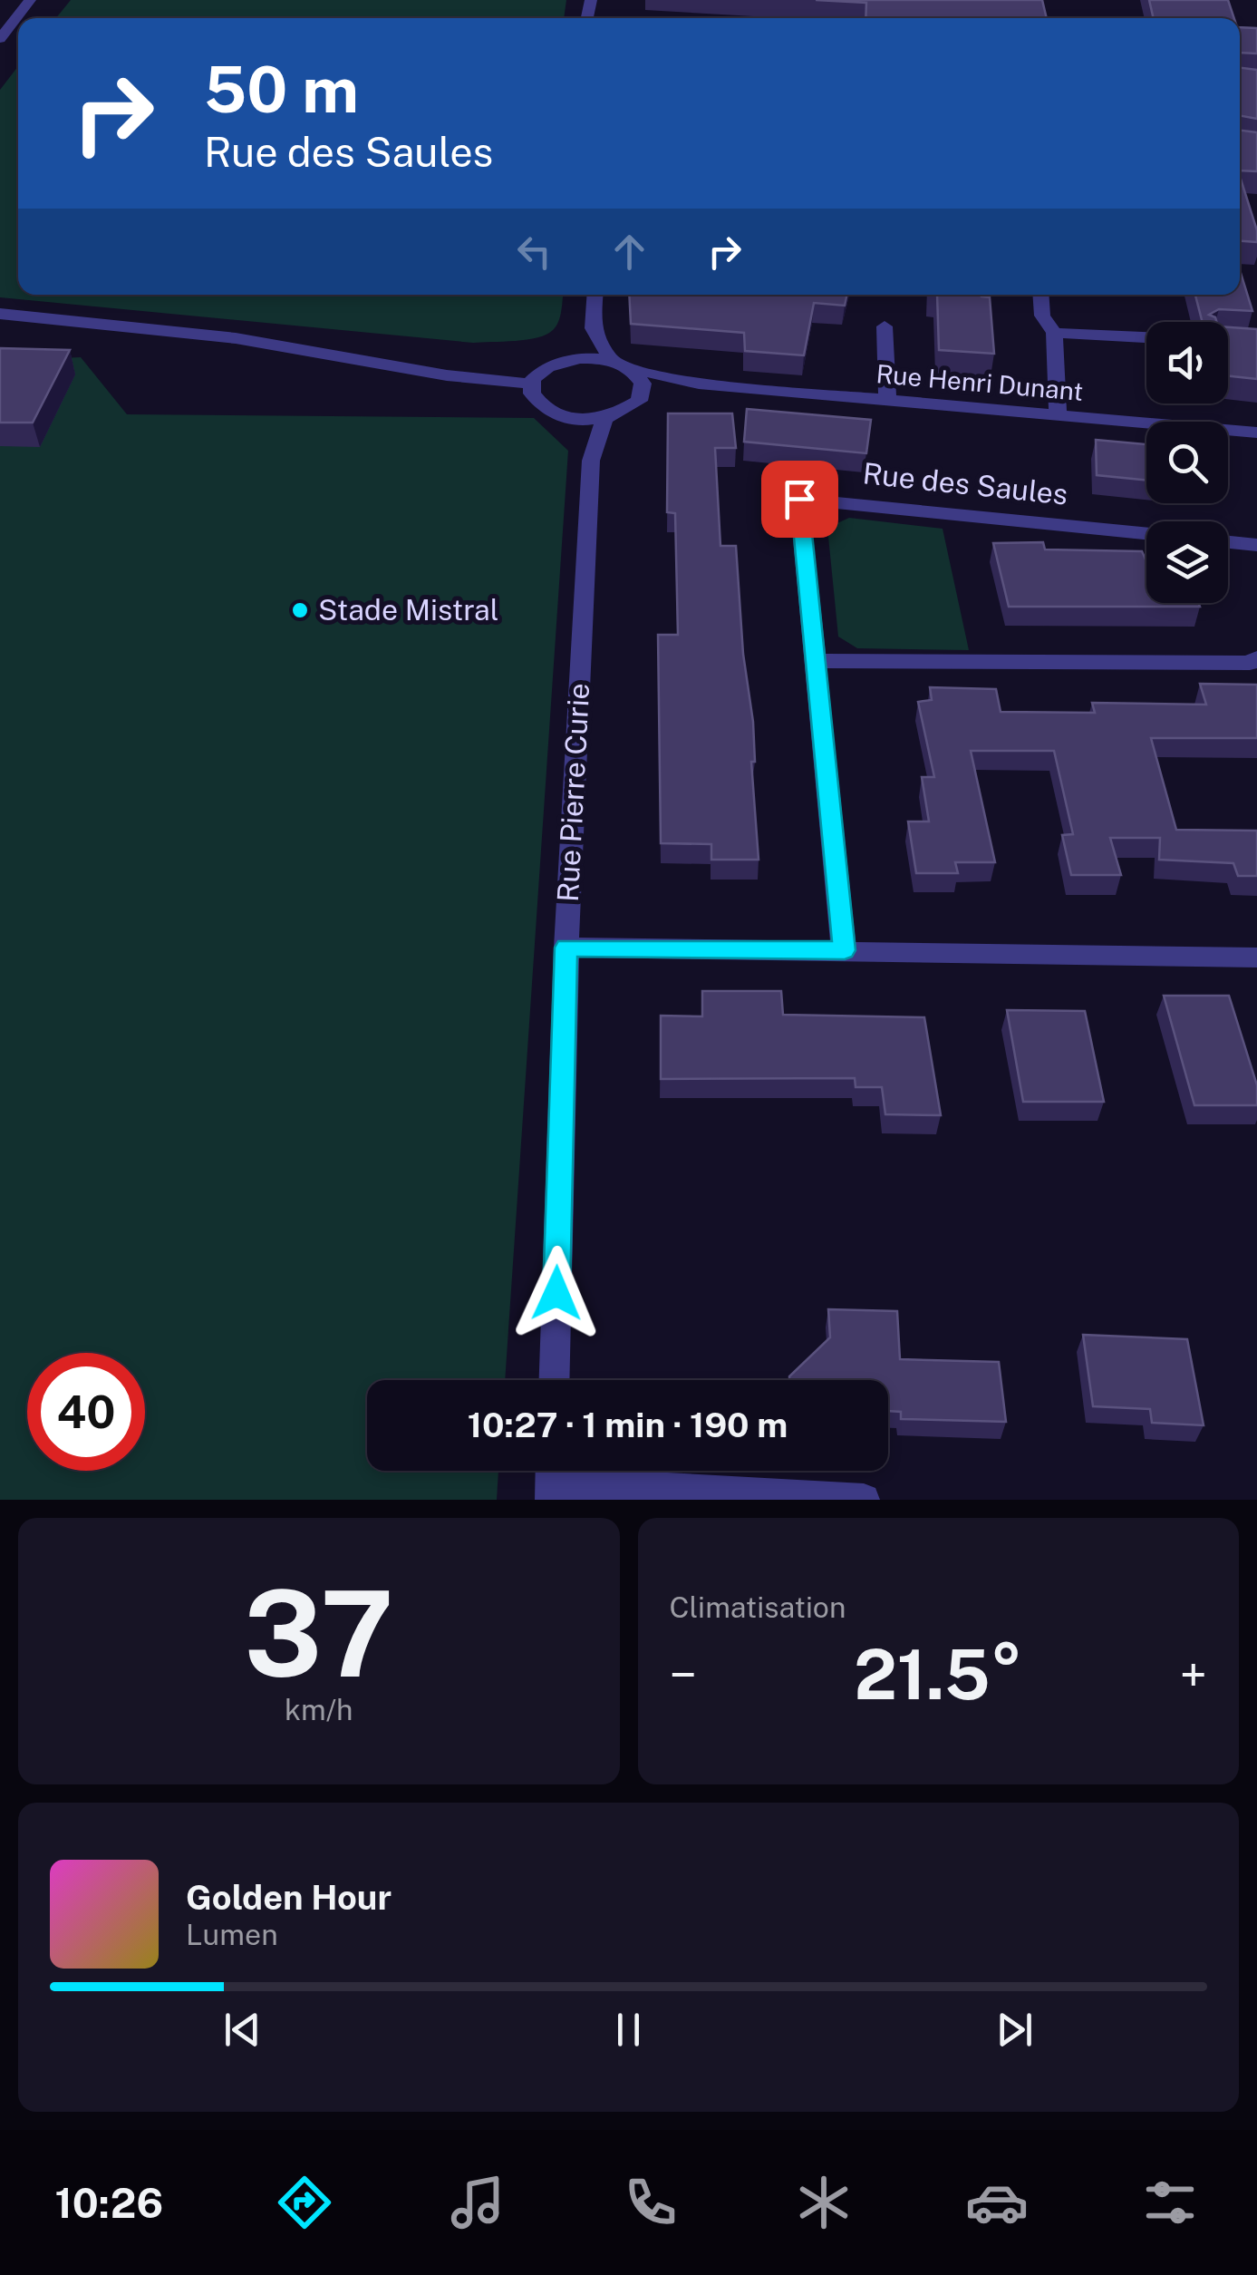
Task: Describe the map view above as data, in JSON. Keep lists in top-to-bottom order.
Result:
{
  "streets": {
    "street": ["Rue Henri Dunant", "Rue des Saules", "Rue Pierre Curie"]
  },
  "places": ["Stade Mistral"],
  "page": {
    "turn": ["50 m", "Rue des Saules"],
    "limit": "40",
    "trip": "10:27 · 1 min · 190 m",
    "tile": [
      ["37", "km/h"],
      "Climatisation"
    ],
    "heat": ["−", "21.5°", "+"],
    "song": ["Golden Hour", "Lumen"],
    "tabs": "10:26"
  }
}
